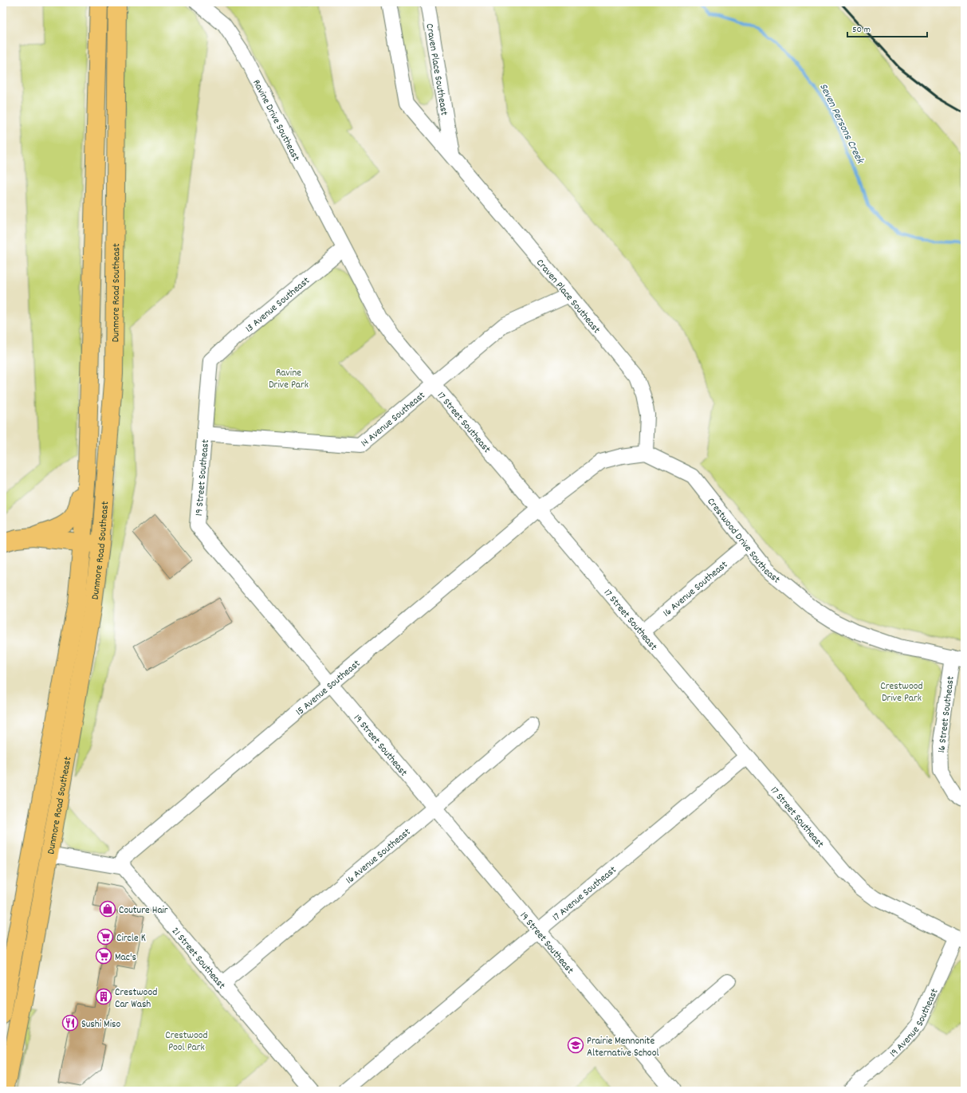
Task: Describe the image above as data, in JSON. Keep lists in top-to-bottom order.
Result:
{
  "streets": {
    "main road": ["Dunmore Road Southeast"],
    "street": [
      "Craven Place Southeast",
      "Ravine Drive Southeast",
      "13 Avenue Southeast",
      "14 Avenue Southeast",
      "17 Street Southeast",
      "19 Street Southeast",
      "Crestwood Drive Southeast",
      "16 Avenue Southeast",
      "15 Avenue Southeast",
      "16 Street Southeast",
      "17 Avenue Southeast",
      "21 Street Southeast",
      "19 Avenue Southeast"
    ]
  },
  "crossings": [
    ["Craven Place Southeast", "14 Avenue Southeast"],
    ["Craven Place Southeast", "Crestwood Drive Southeast"],
    ["Ravine Drive Southeast", "13 Avenue Southeast"],
    ["Ravine Drive Southeast", "17 Street Southeast"],
    ["13 Avenue Southeast", "17 Street Southeast"],
    ["13 Avenue Southeast", "19 Street Southeast"],
    ["14 Avenue Southeast", "17 Street Southeast"],
    ["14 Avenue Southeast", "19 Street Southeast"],
    ["17 Street Southeast", "16 Avenue Southeast"],
    ["17 Street Southeast", "15 Avenue Southeast"],
    ["17 Street Southeast", "17 Avenue Southeast"],
    ["17 Street Southeast", "19 Avenue Southeast"],
    ["19 Street Southeast", "16 Avenue Southeast"],
    ["19 Street Southeast", "15 Avenue Southeast"],
    ["19 Street Southeast", "17 Avenue Southeast"],
    ["Crestwood Drive Southeast", "16 Avenue Southeast"],
    ["Crestwood Drive Southeast", "16 Street Southeast"],
    ["16 Avenue Southeast", "21 Street Southeast"],
    ["15 Avenue Southeast", "21 Street Southeast"]
  ],
  "water": ["Seven Persons Creek"],
  "parks": ["Ravine Drive Park", "Crestwood Drive Park", "Crestwood Pool Park"],
  "places": {
    "shop": ["Couture Hair"],
    "supermarket": ["Circle K", "Mac's"],
    "building": ["Crestwood Car Wash"],
    "restaurant": ["Sushi Miso"],
    "school or university": ["Prairie Mennonite Alternative School"]
  },
  "scale_bar": "50 m"
}
